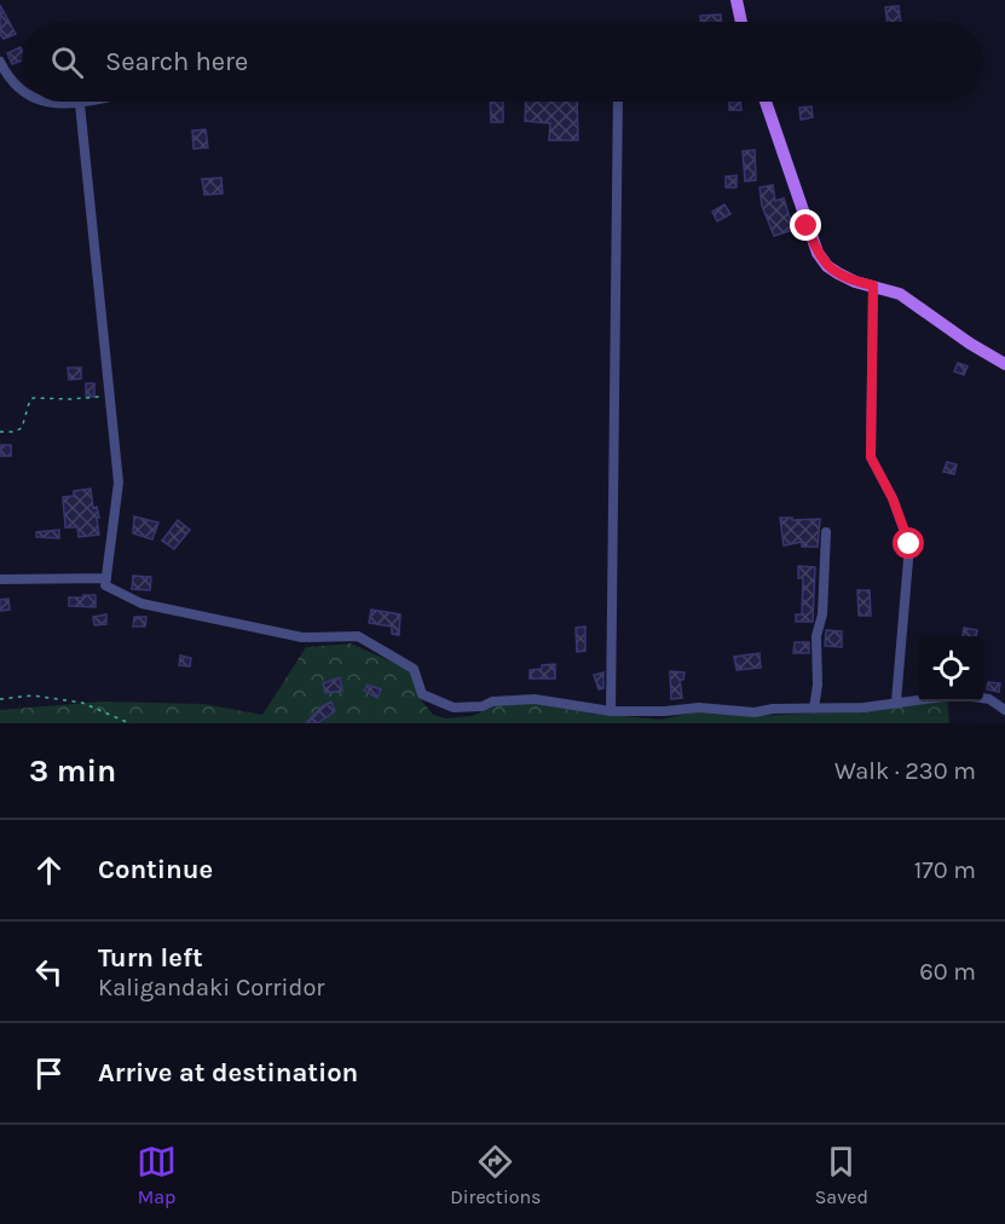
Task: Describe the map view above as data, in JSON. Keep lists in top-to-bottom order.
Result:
{
  "page": {
    "search": "Search here",
    "heading": ["3 min", "Walk · 230 m"],
    "list": [
      ["Continue", "170 m"],
      ["Turn left", "Kaligandaki Corridor", "60 m"],
      "Arrive at destination"
    ],
    "nav": ["Map", "Directions", "Saved"]
  }
}
